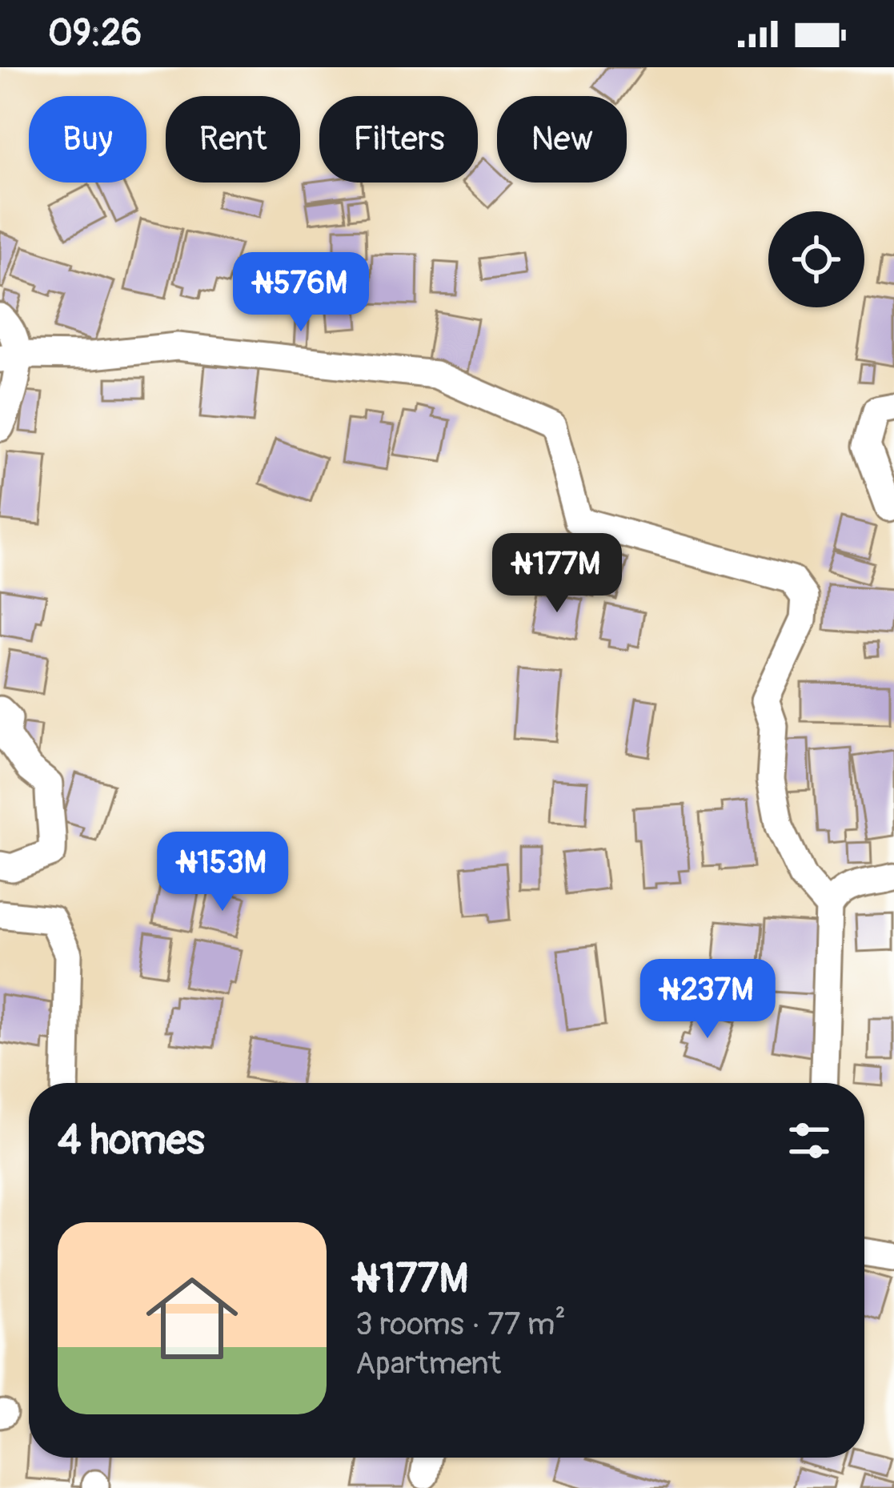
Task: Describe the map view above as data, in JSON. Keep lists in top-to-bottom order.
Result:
{
  "page": {
    "status": "09:26",
    "chip": [
      "Buy",
      "Rent",
      "Filters",
      "New"
    ],
    "price": [
      "₦576M",
      "₦177M",
      "₦153M",
      "₦237M"
    ],
    "heading": "4 homes",
    "list": [
      {
        "name": "₦177M",
        "note": "3 rooms · 77 m² · Apartment"
      }
    ]
  }
}
